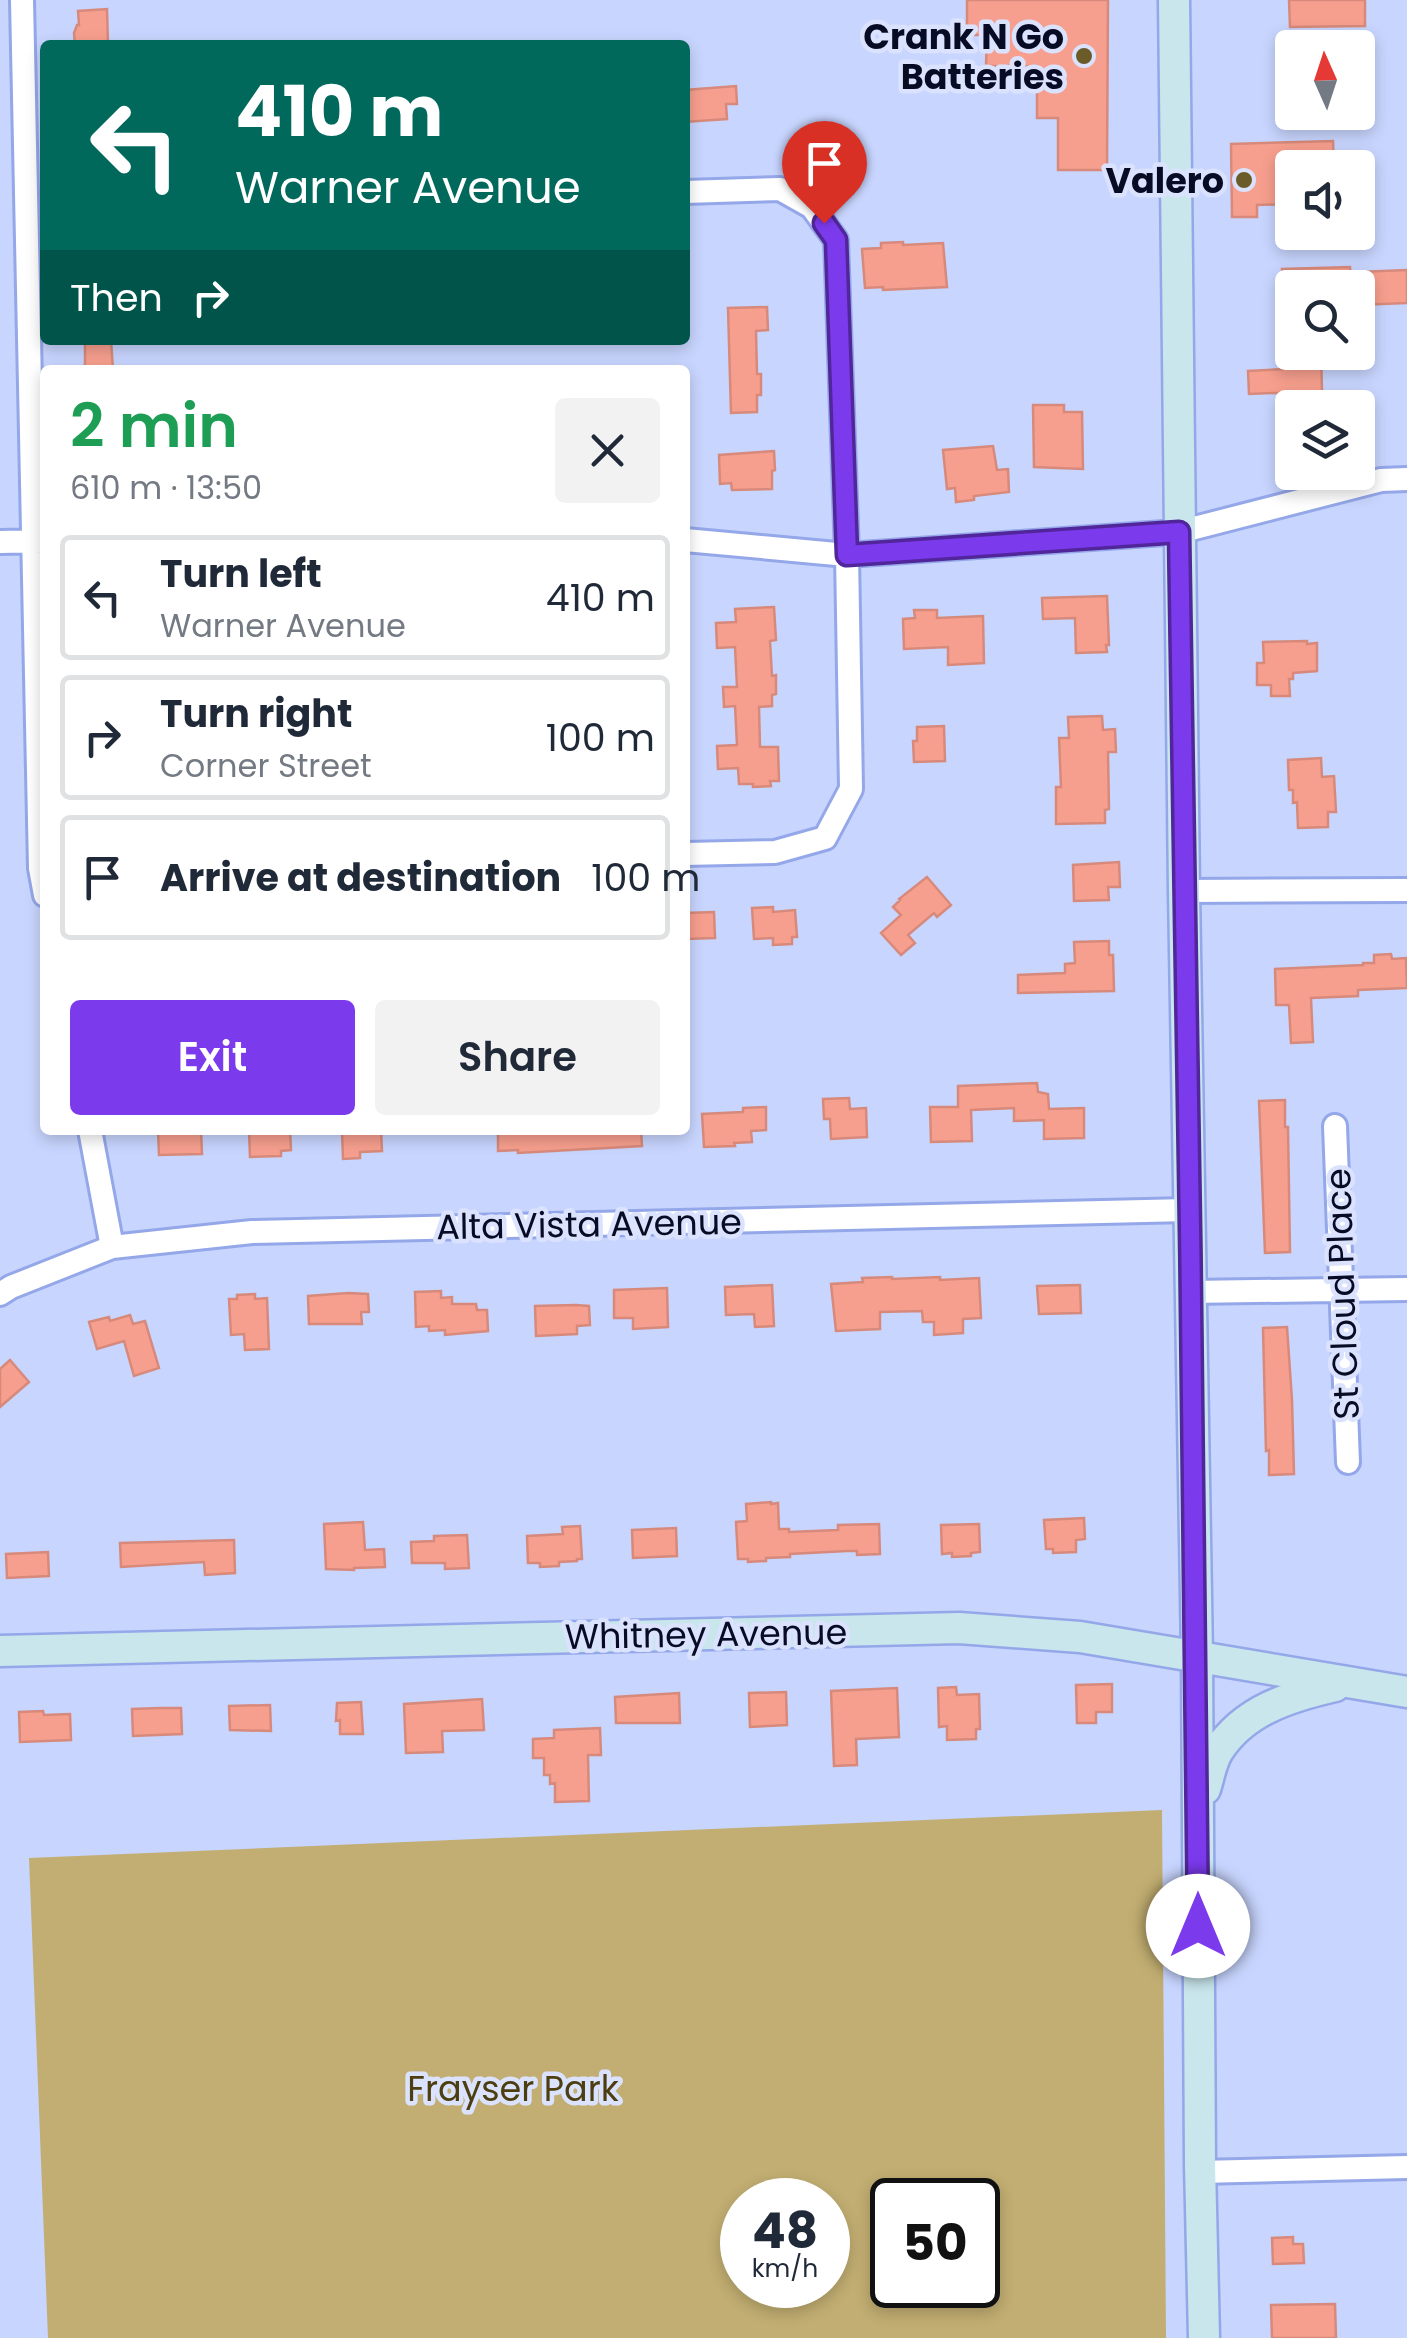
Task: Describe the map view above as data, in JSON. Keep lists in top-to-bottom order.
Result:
{
  "streets": {
    "main road": ["Whitney Avenue"],
    "street": ["Alta Vista Avenue", "St Cloud Place"]
  },
  "parks": ["Frayser Park"],
  "places": ["Crank N Go Batteries", "Valero"],
  "north": "top",
  "page": {
    "turn": ["410 m", "Warner Avenue"],
    "then": "Then",
    "heading": ["2 min", "610 m · 13:50"],
    "list": [
      {
        "name": "Turn left",
        "note": "Warner Avenue",
        "value": "410 m"
      },
      {
        "name": "Turn right",
        "note": "Corner Street",
        "value": "100 m"
      },
      {
        "name": "Arrive at destination",
        "value": "100 m"
      }
    ],
    "buttons": ["Exit", "Share"],
    "speed": "48 km/h",
    "limit": "50"
  }
}
